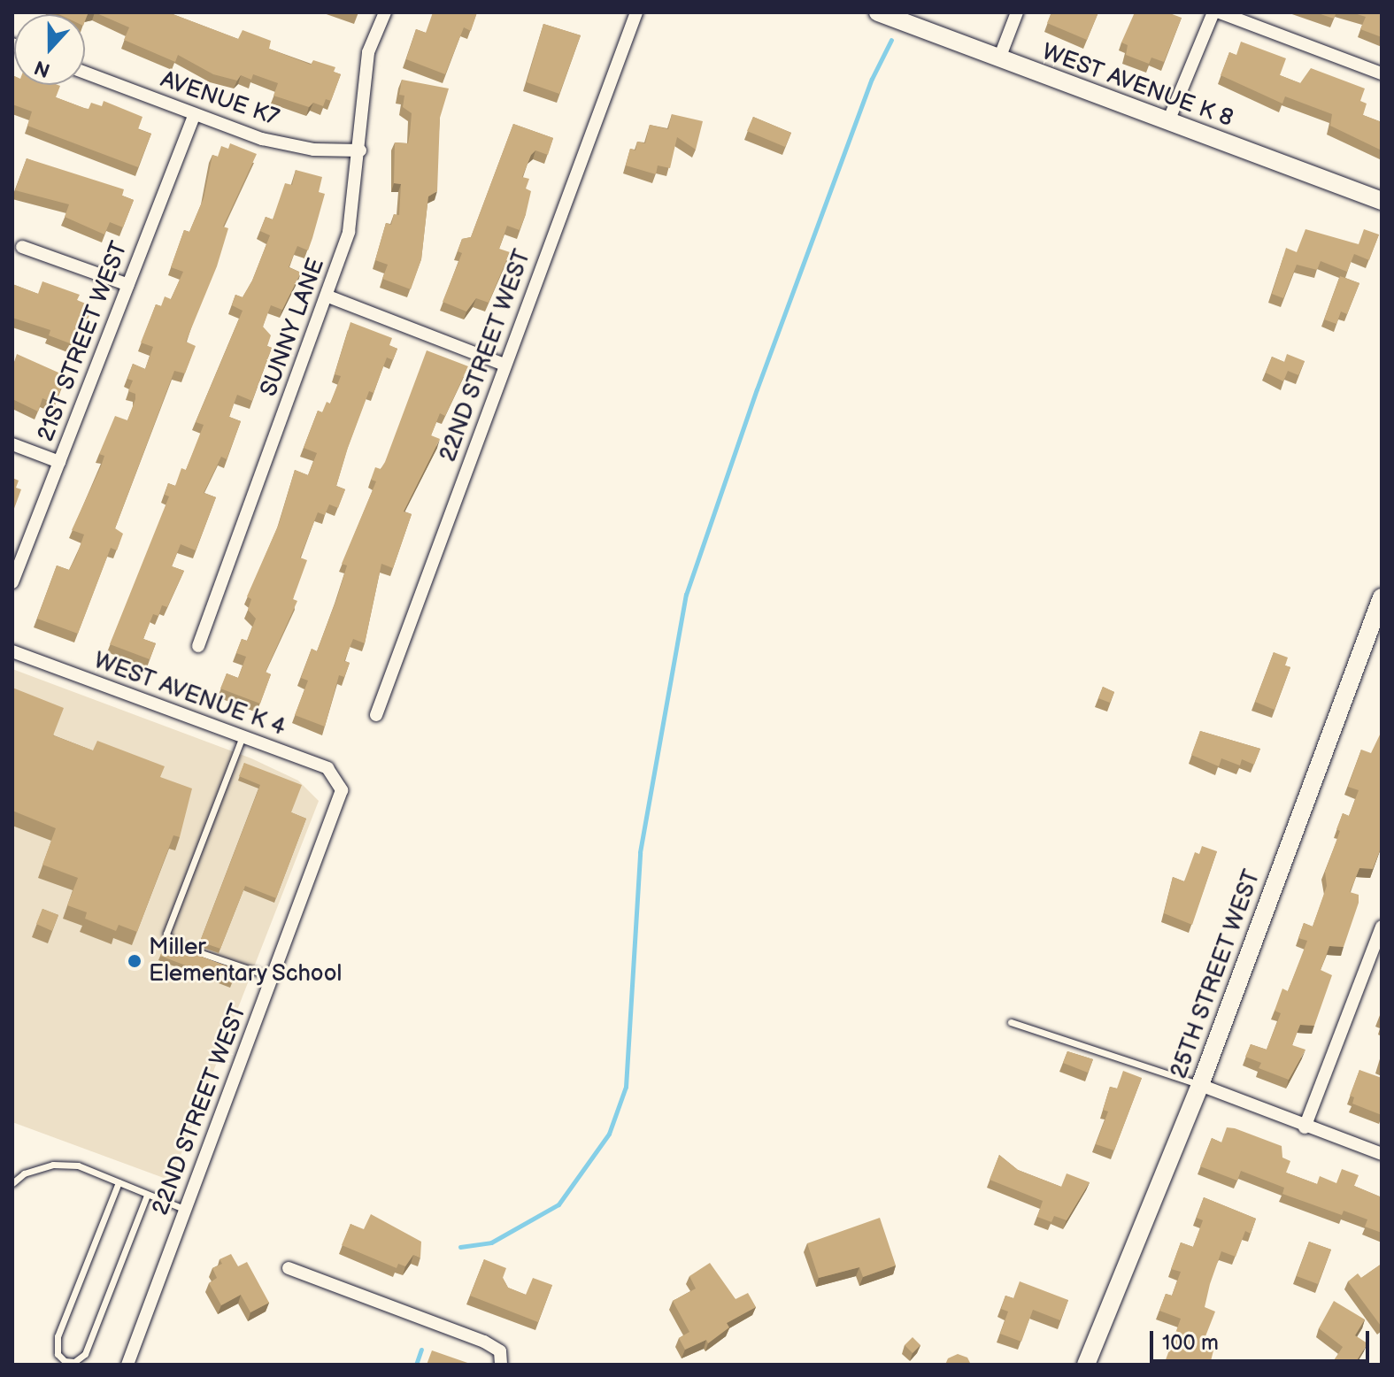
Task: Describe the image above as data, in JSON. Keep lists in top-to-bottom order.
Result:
{
  "streets": {
    "street": [
      "WEST AVENUE K 8",
      "AVENUE K7",
      "SUNNY LANE",
      "21ST STREET WEST",
      "22ND STREET WEST",
      "WEST AVENUE K 4",
      "25TH STREET WEST"
    ]
  },
  "crossings": [
    ["AVENUE K7", "SUNNY LANE"],
    ["AVENUE K7", "21ST STREET WEST"],
    ["22ND STREET WEST", "WEST AVENUE K 4"]
  ],
  "places": ["Miller Elementary School"],
  "scale_bar": "100 m",
  "north": "bottom"
}
